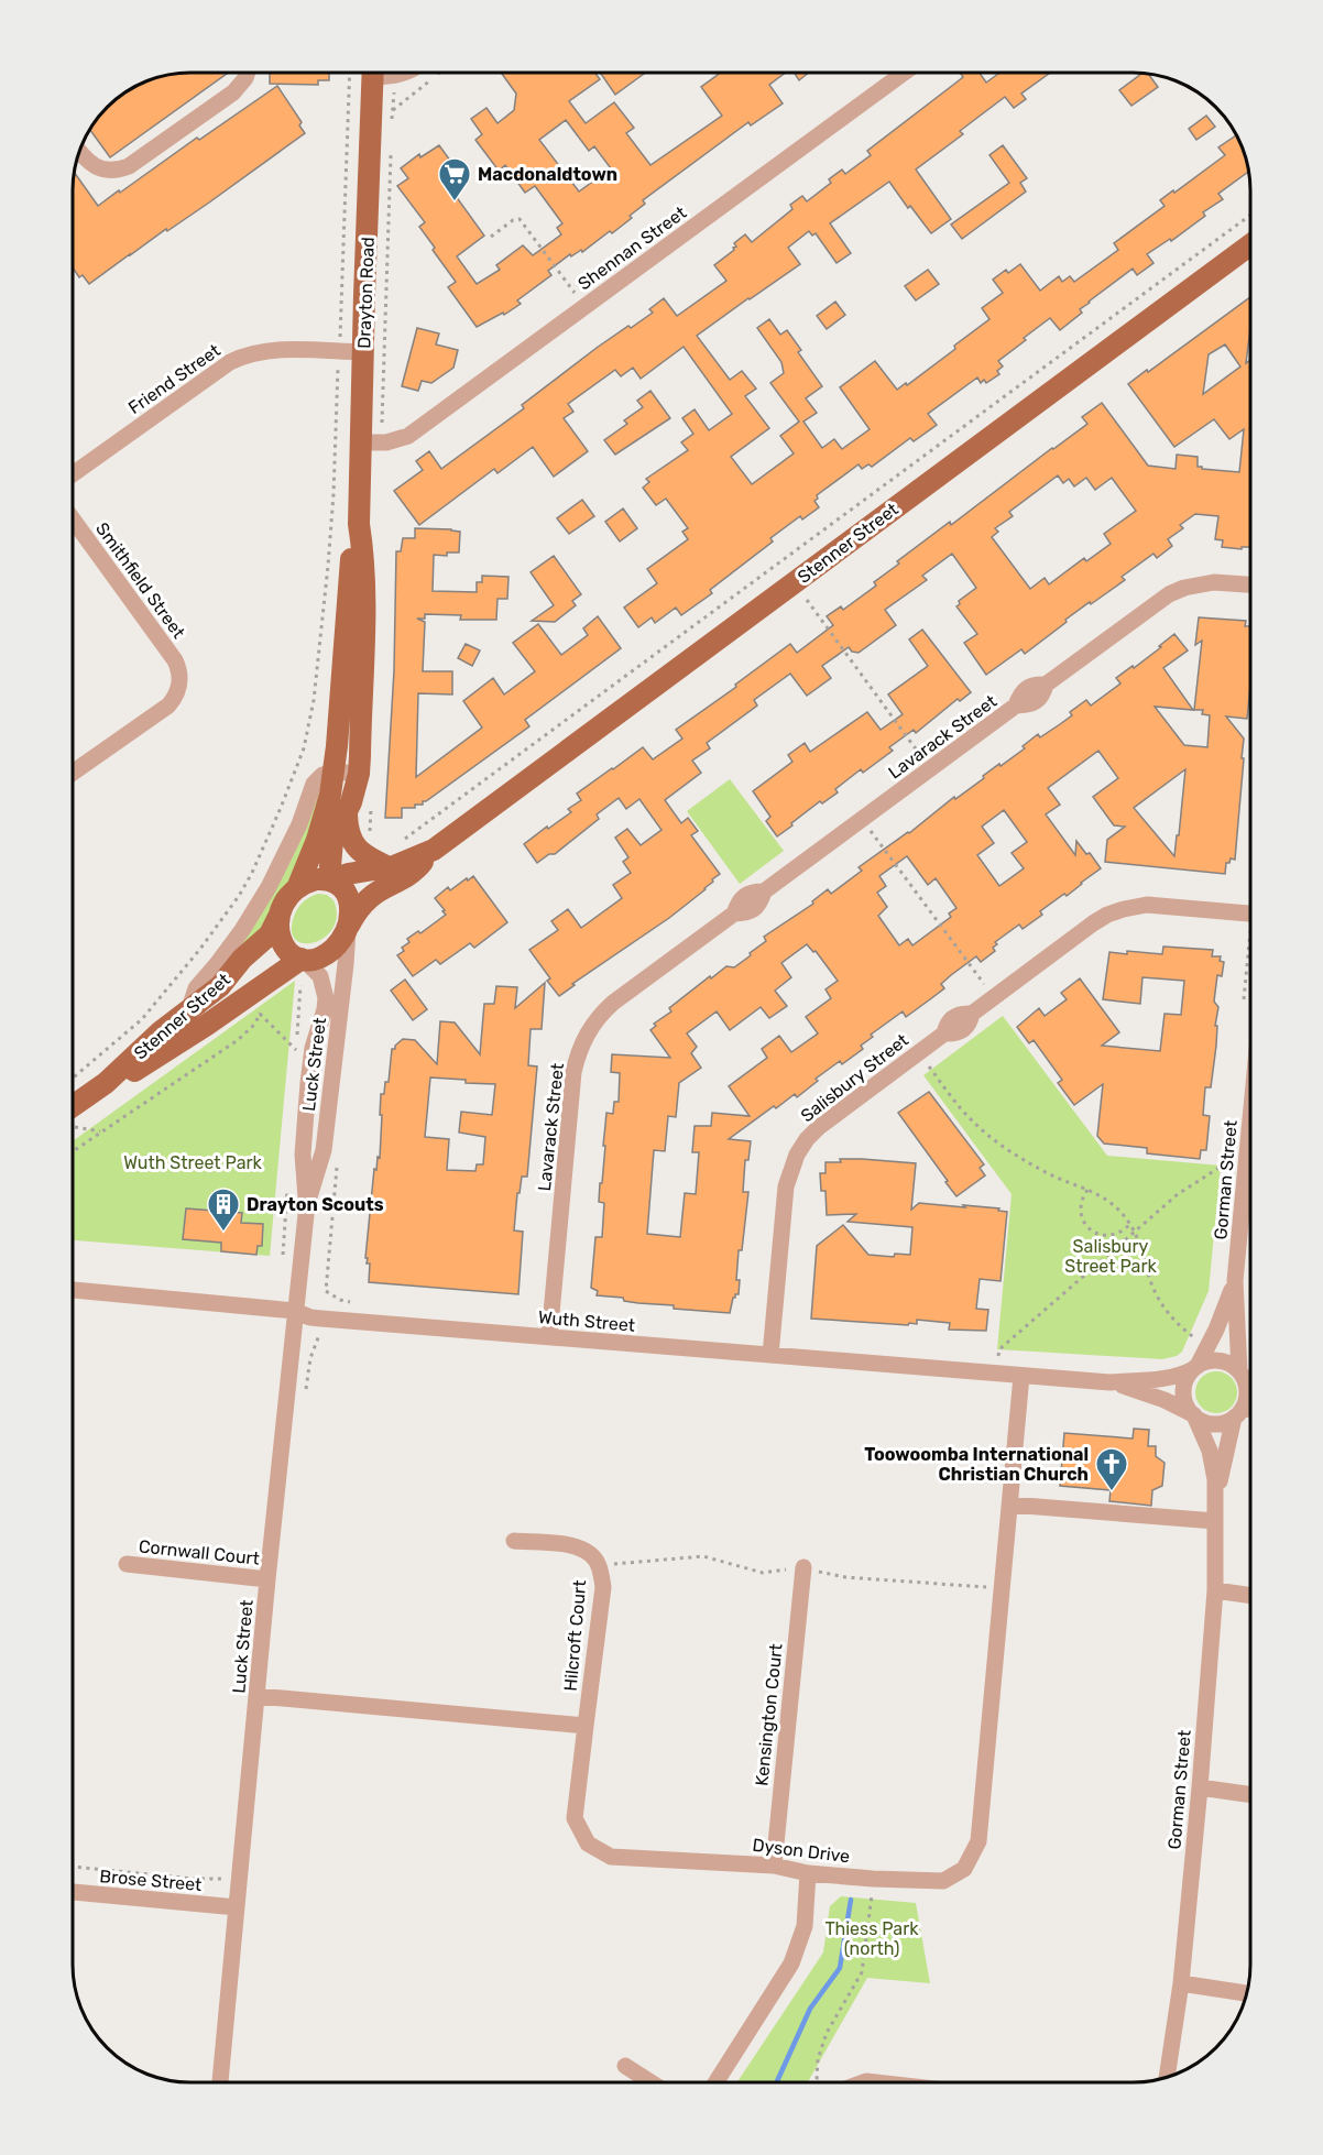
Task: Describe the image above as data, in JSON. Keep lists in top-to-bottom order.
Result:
{
  "streets": {
    "main road": ["Drayton Road", "Stenner Street"],
    "street": [
      "Shennan Street",
      "Friend Street",
      "Smithfield Street",
      "Lavarack Street",
      "Luck Street",
      "Salisbury Street",
      "Gorman Street",
      "Wuth Street",
      "Cornwall Court",
      "Hilcroft Court",
      "Kensington Court",
      "Dyson Drive",
      "Brose Street"
    ]
  },
  "crossings": [
    ["Shennan Street", "Drayton Road"],
    ["Drayton Road", "Friend Street"],
    ["Drayton Road", "Stenner Street"],
    ["Drayton Road", "Luck Street"],
    ["Stenner Street", "Luck Street"],
    ["Lavarack Street", "Wuth Street"],
    ["Luck Street", "Wuth Street"],
    ["Luck Street", "Cornwall Court"],
    ["Luck Street", "Brose Street"],
    ["Salisbury Street", "Wuth Street"],
    ["Gorman Street", "Wuth Street"],
    ["Wuth Street", "Dyson Drive"],
    ["Hilcroft Court", "Dyson Drive"],
    ["Kensington Court", "Dyson Drive"]
  ],
  "parks": ["Wuth Street Park", "Salisbury Street Park", "Thiess Park (north)"],
  "places": {
    "supermarket": ["Macdonaldtown"],
    "building": ["Drayton Scouts"],
    "church": ["Toowoomba International Christian Church"]
  }
}
